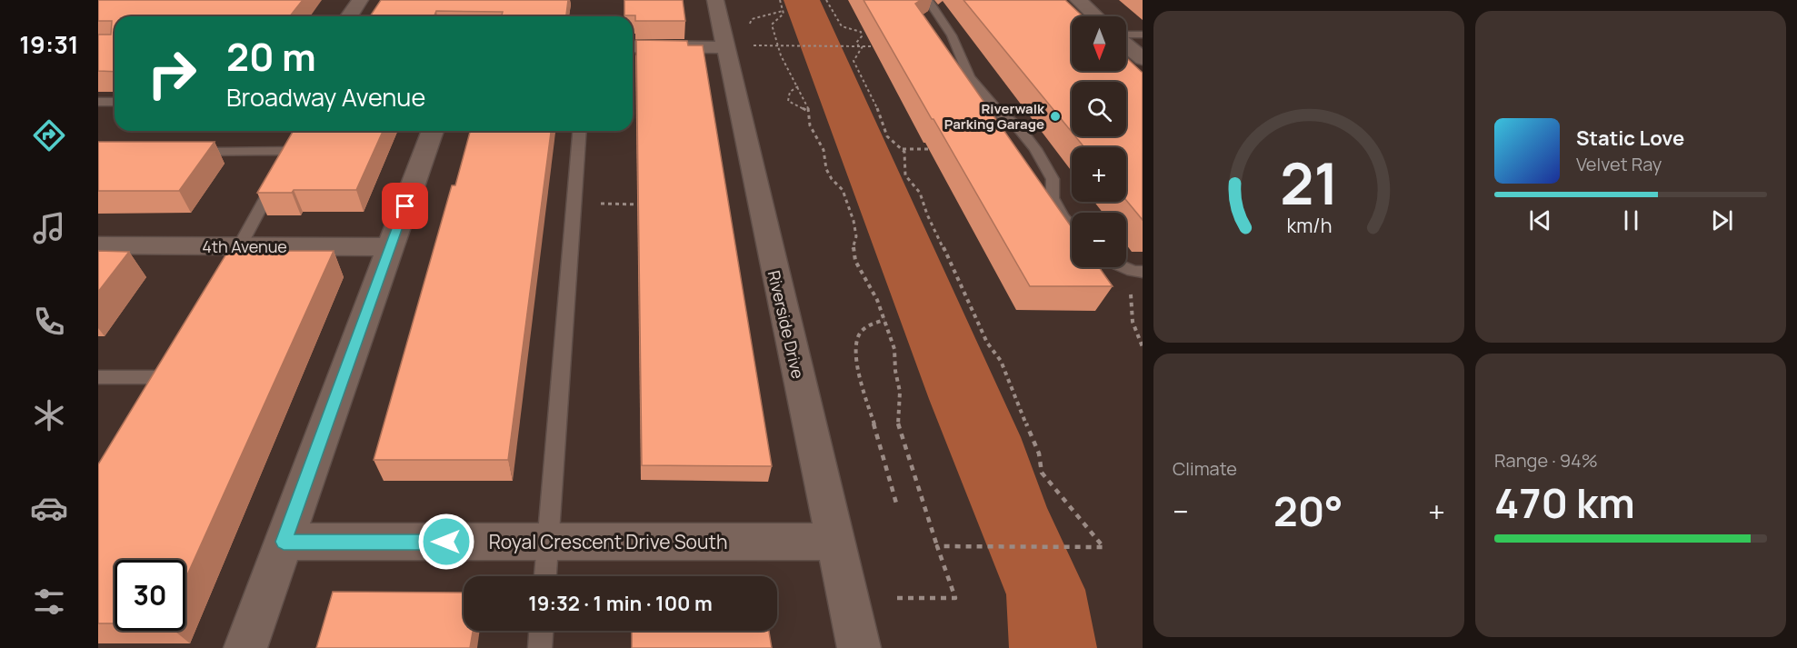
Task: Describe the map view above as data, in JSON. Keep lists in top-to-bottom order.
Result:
{
  "streets": {
    "street": ["4th Avenue", "Riverside Drive", "Royal Crescent Drive South"]
  },
  "crossings": [
    ["Riverside Drive", "Royal Crescent Drive South"]
  ],
  "places": ["Riverwalk Parking Garage"],
  "north": "bottom",
  "page": {
    "tabs": "19:31",
    "map_buttons": ["+", "−"],
    "turn": ["20 m", "Broadway Avenue"],
    "song": ["Static Love", "Velvet Ray"],
    "tile": [
      "Climate",
      ["Range · 94%", "470 km"]
    ],
    "heat": ["−", "20°", "+"],
    "limit": "30",
    "trip": "19:32 · 1 min · 100 m",
    "gauge": ["21", "km/h"]
  }
}
